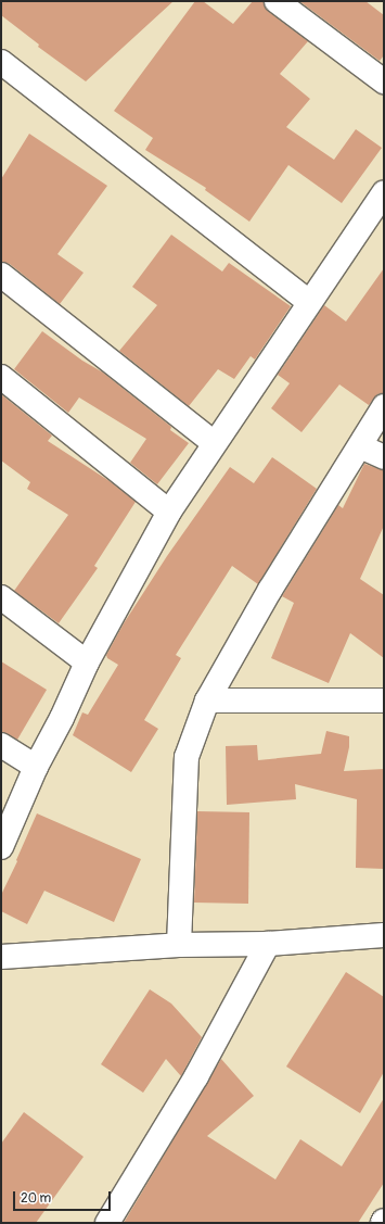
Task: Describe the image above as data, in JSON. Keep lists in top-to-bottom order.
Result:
{
  "scale_bar": "20 m"
}
